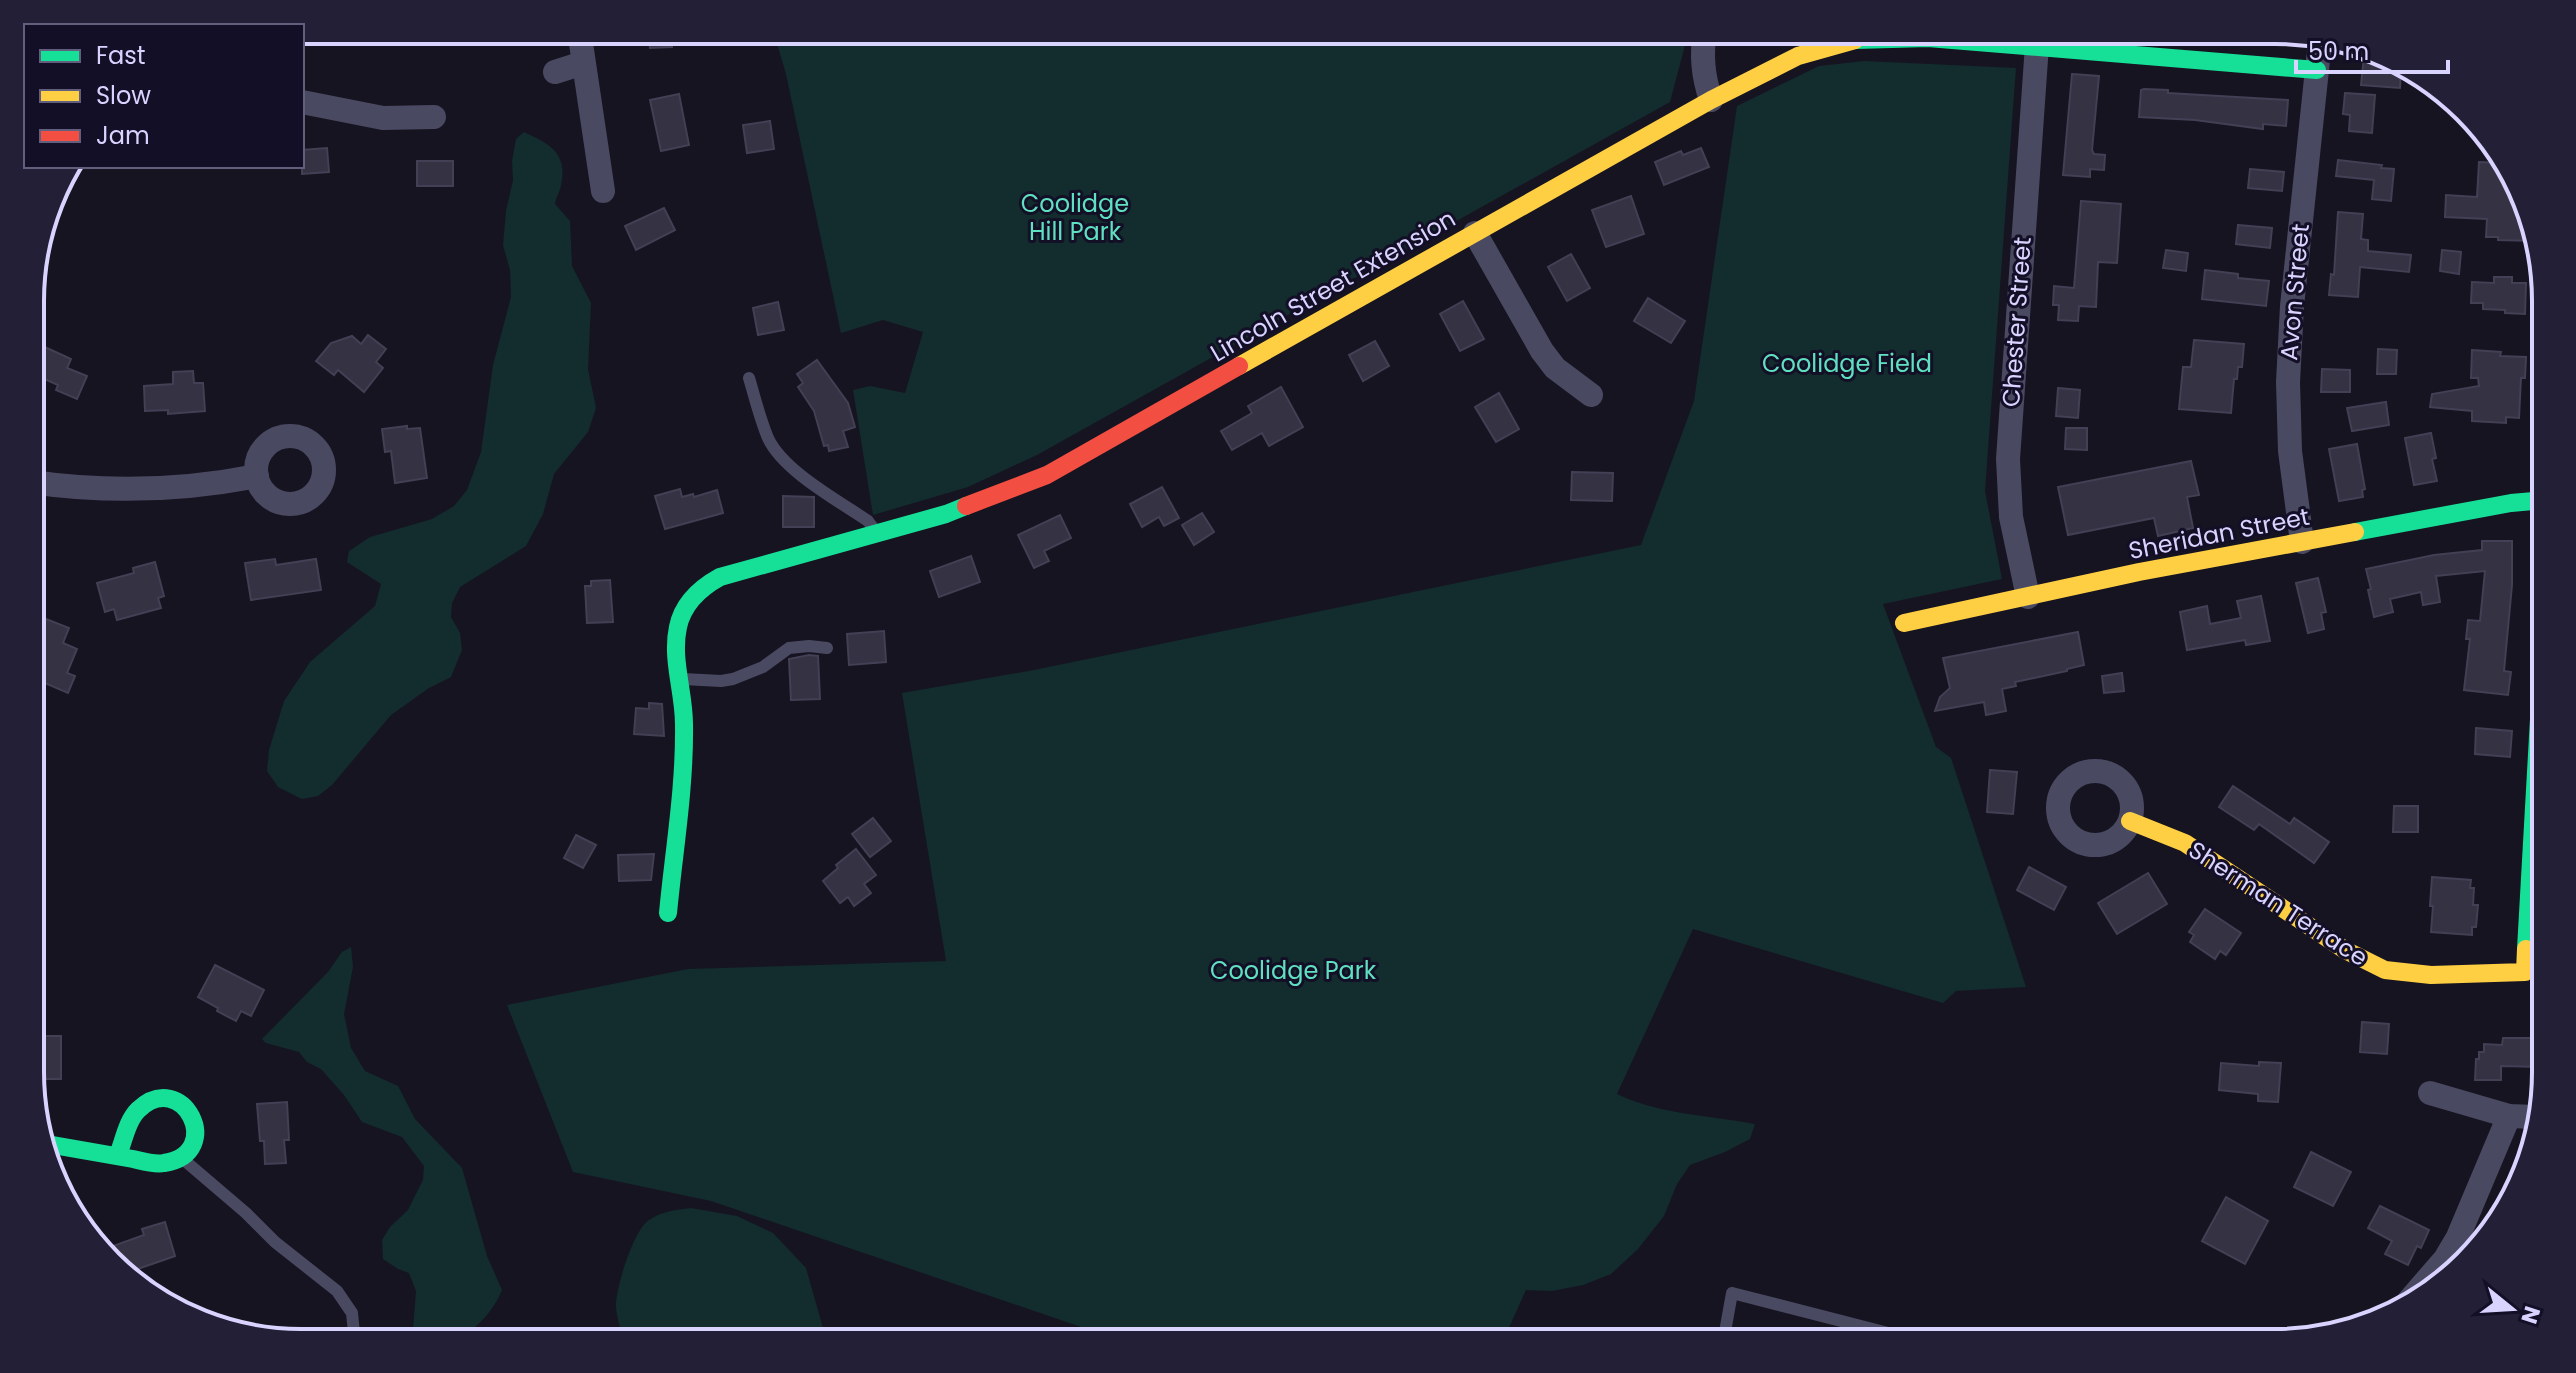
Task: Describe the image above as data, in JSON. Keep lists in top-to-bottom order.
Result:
{
  "streets": {
    "street": [
      "Lincoln Street Extension",
      "Avon Street",
      "Chester Street",
      "Sheridan Street",
      "Sherman Terrace"
    ]
  },
  "crossings": [
    ["Lincoln Street Extension", "Avon Street"],
    ["Avon Street", "Sheridan Street"],
    ["Chester Street", "Sheridan Street"]
  ],
  "parks": ["Coolidge Hill Park", "Coolidge Field", "Coolidge Park"],
  "legend": ["Fast", "Slow", "Jam"],
  "scale_bar": "50 m",
  "north": "right"
}
